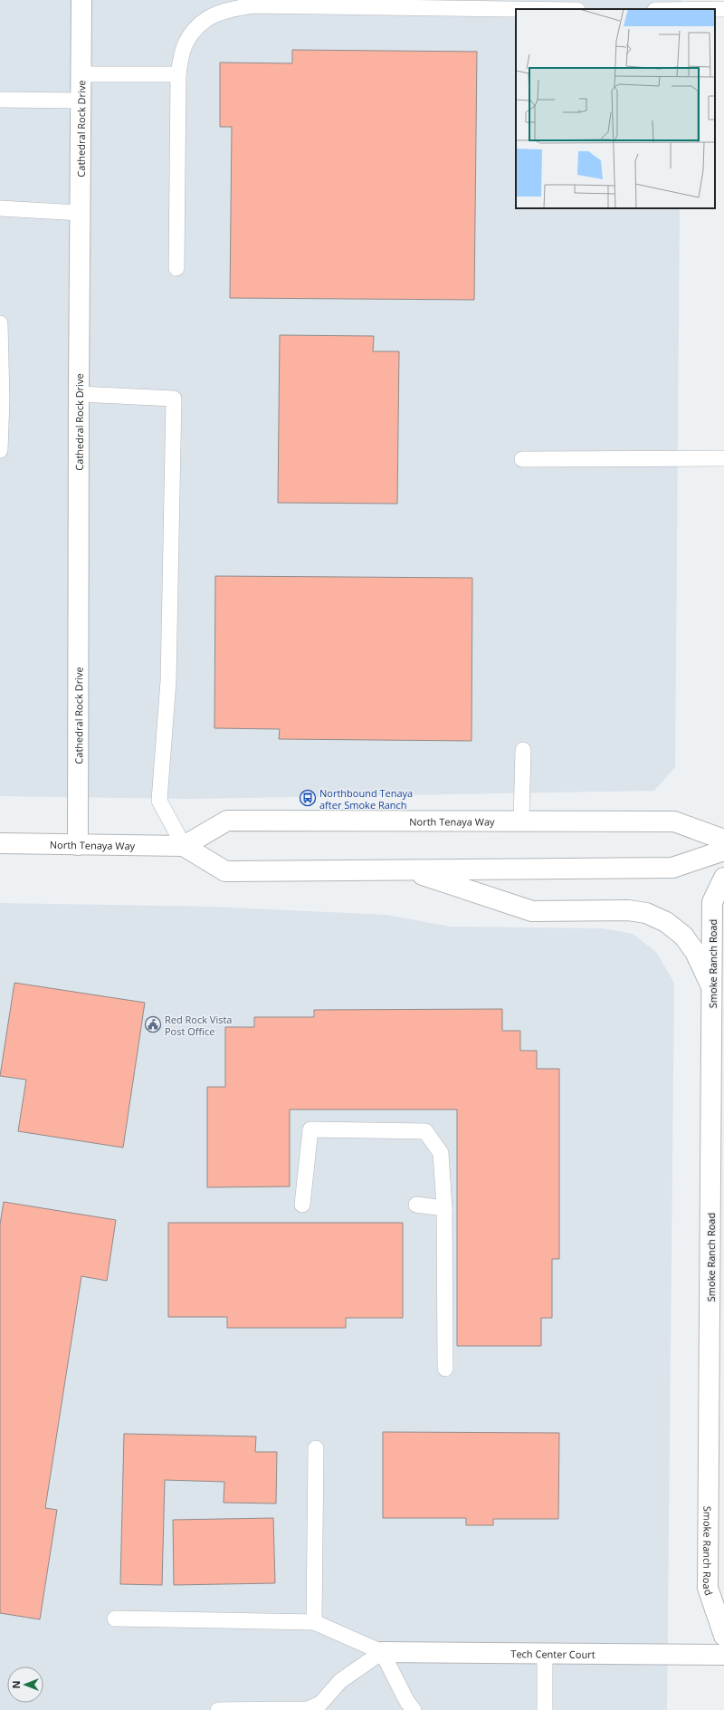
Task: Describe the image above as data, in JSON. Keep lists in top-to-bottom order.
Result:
{
  "streets": {
    "main road": [
      "Cathedral Rock Drive",
      "North Tenaya Way",
      "Smoke Ranch Road",
      "Tech Center Court"
    ]
  },
  "crossings": [
    ["Cathedral Rock Drive", "North Tenaya Way"]
  ],
  "places": {
    "bus stop": ["Northbound Tenaya after Smoke Ranch"],
    "public building": ["Red Rock Vista Post Office"]
  },
  "north": "left"
}
